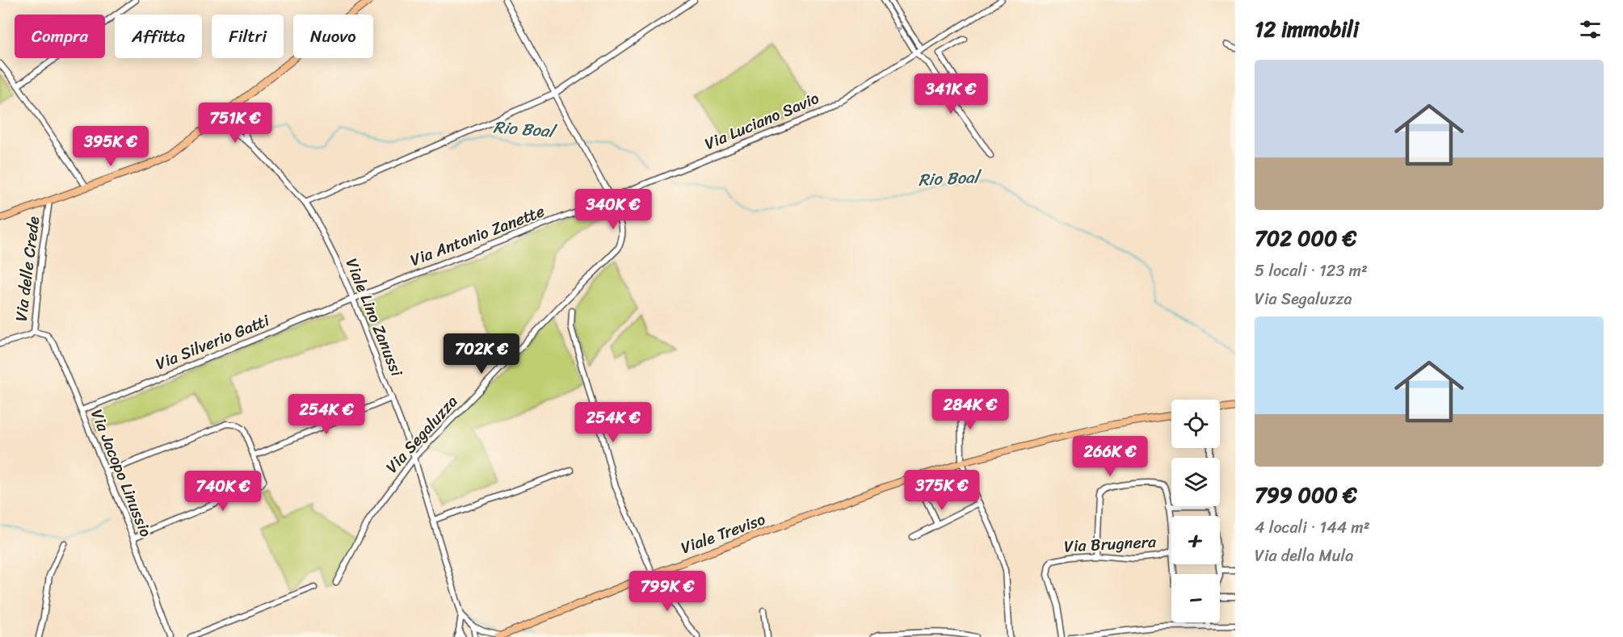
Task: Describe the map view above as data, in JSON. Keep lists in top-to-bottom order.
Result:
{
  "streets": {
    "main road": ["Viale Treviso"],
    "street": [
      "Via Luciano Savio",
      "Via Antonio Zanette",
      "Via delle Crede",
      "Viale Lino Zanussi",
      "Via Silverio Gatti",
      "Via Segaluzza",
      "Via Jacopo Linussio",
      "Via Brugnera"
    ]
  },
  "crossings": [
    ["Via Luciano Savio", "Via Antonio Zanette"],
    ["Via Luciano Savio", "Via Segaluzza"],
    ["Via Antonio Zanette", "Viale Lino Zanussi"],
    ["Via Antonio Zanette", "Via Silverio Gatti"],
    ["Via Antonio Zanette", "Via Segaluzza"],
    ["Via delle Crede", "Via Jacopo Linussio"],
    ["Viale Lino Zanussi", "Via Silverio Gatti"],
    ["Viale Lino Zanussi", "Via Segaluzza"],
    ["Viale Lino Zanussi", "Viale Treviso"],
    ["Via Silverio Gatti", "Via Jacopo Linussio"]
  ],
  "water": ["Rio Boal"],
  "page": {
    "heading": "12 immobili",
    "chip": [
      "Compra",
      "Affitta",
      "Filtri",
      "Nuovo"
    ],
    "list": [
      {
        "name": "702 000 €",
        "note": "5 locali · 123 m² · Via Segaluzza"
      },
      {
        "name": "799 000 €",
        "note": "4 locali · 144 m² · Via della Mula"
      }
    ],
    "price": [
      "341K €",
      "751K €",
      "395K €",
      "340K €",
      "702K €",
      "284K €",
      "254K €",
      "254K €",
      "266K €",
      "375K €",
      "740K €",
      "799K €"
    ],
    "map_buttons": ["+", "−"]
  }
}
